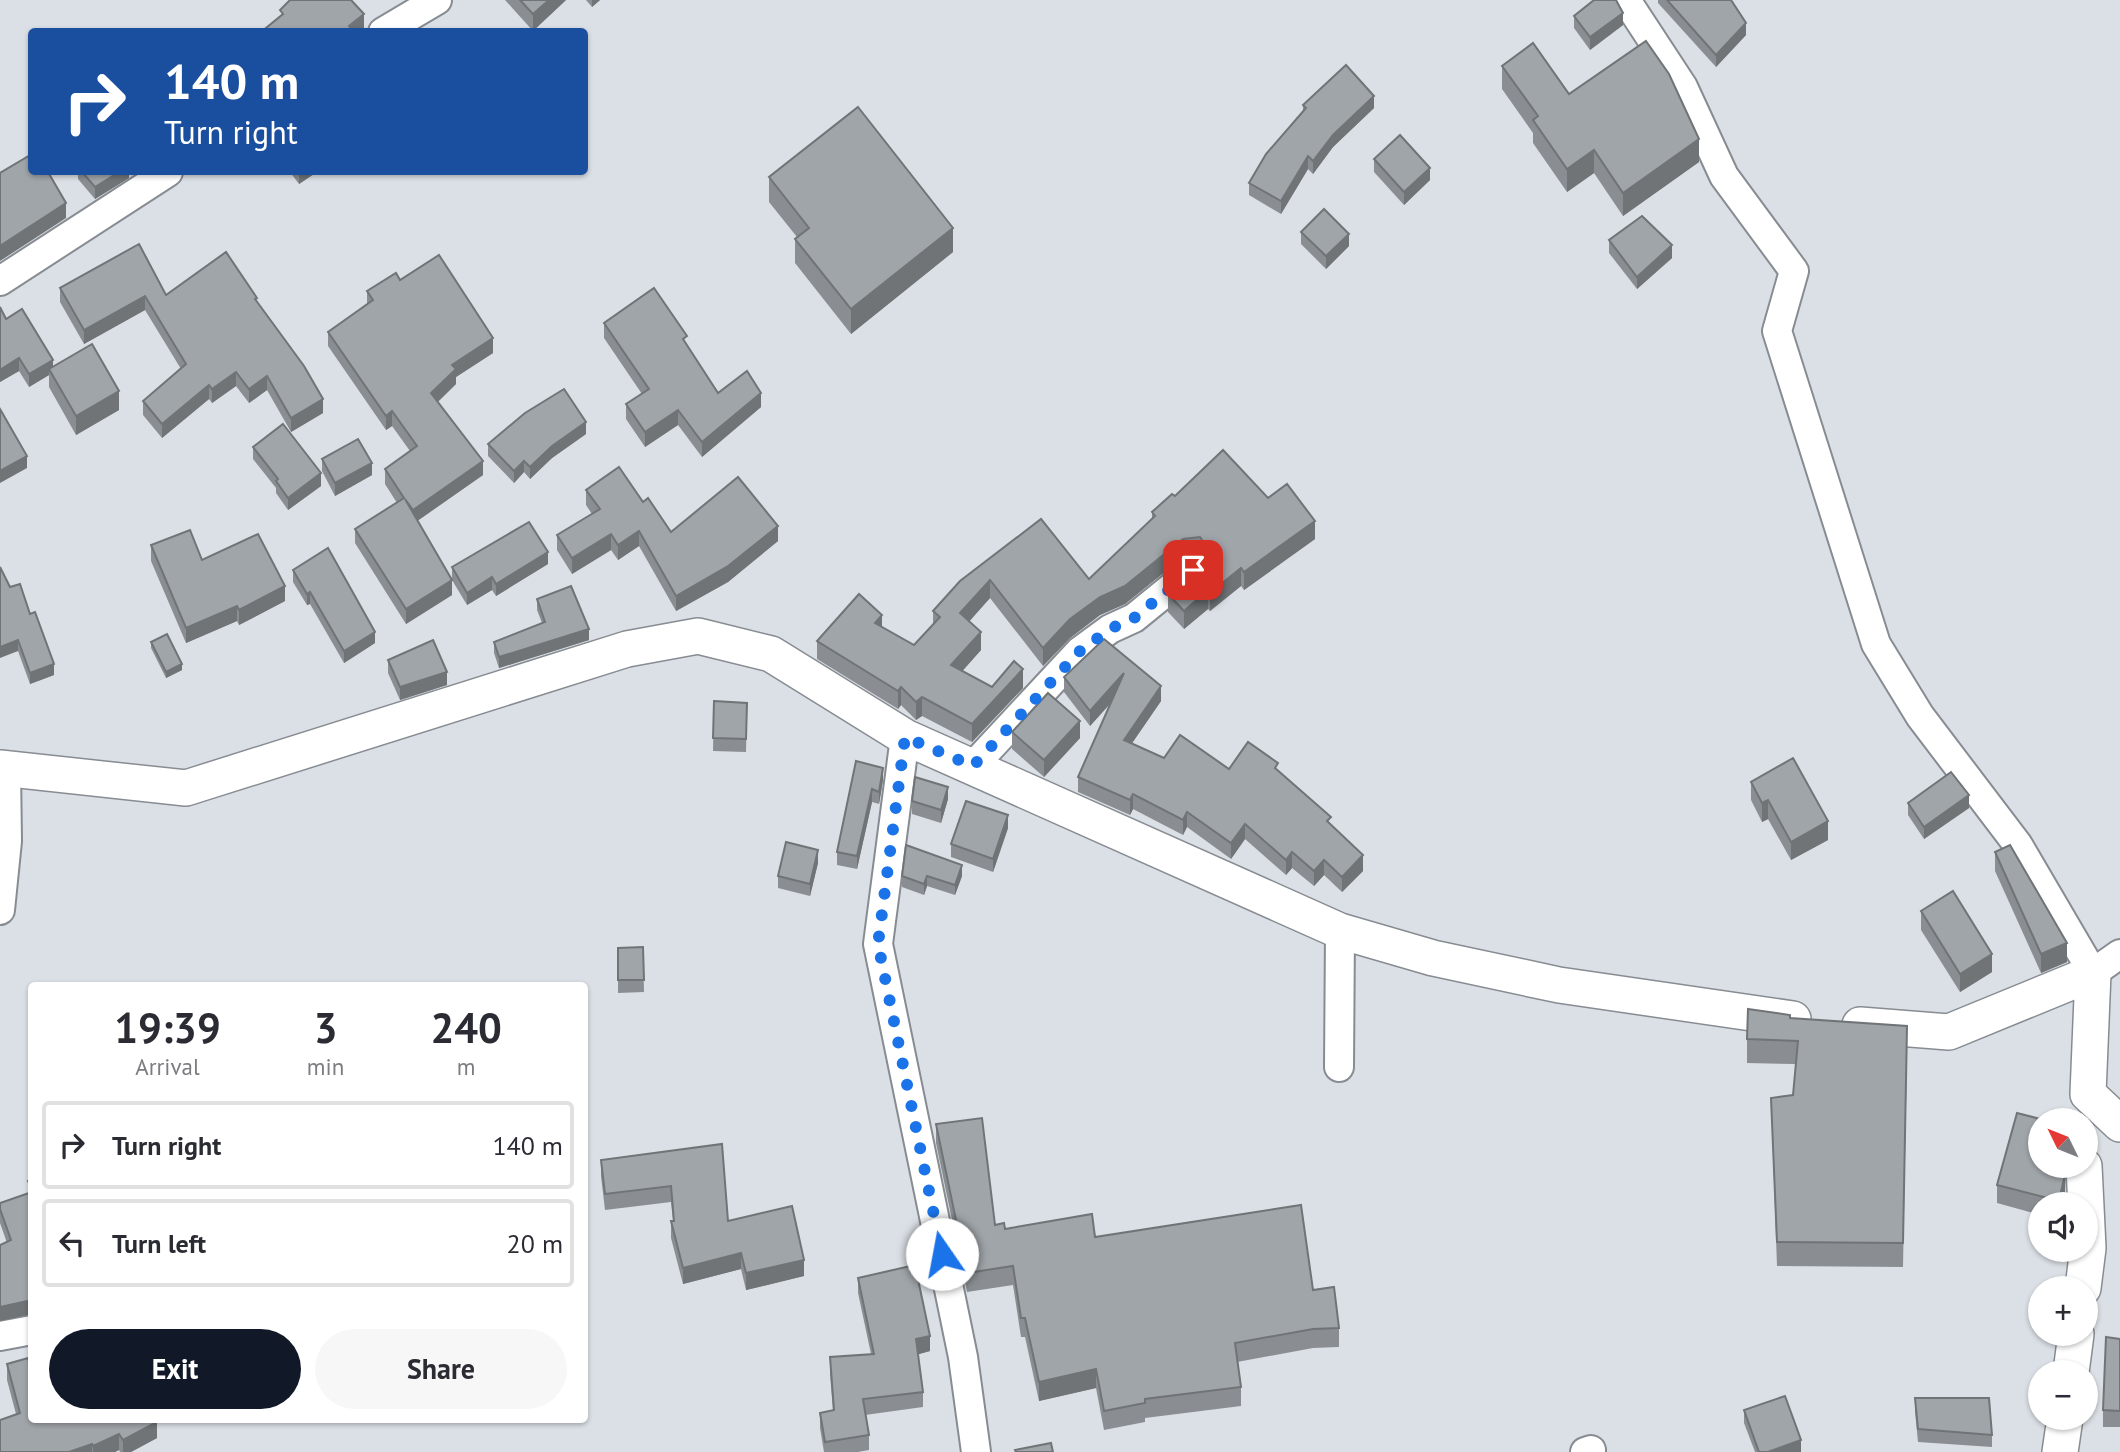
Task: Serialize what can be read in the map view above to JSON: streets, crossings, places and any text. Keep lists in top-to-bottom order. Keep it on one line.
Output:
{"north":"top left","page":{"turn":["140 m","Turn right"],"eta":["19:39","Arrival","3","min","240","m"],"list":[{"name":"Turn right","value":"140 m"},{"name":"Turn left","value":"20 m"}],"map_buttons":["+","−"],"buttons":["Exit","Share"]}}
